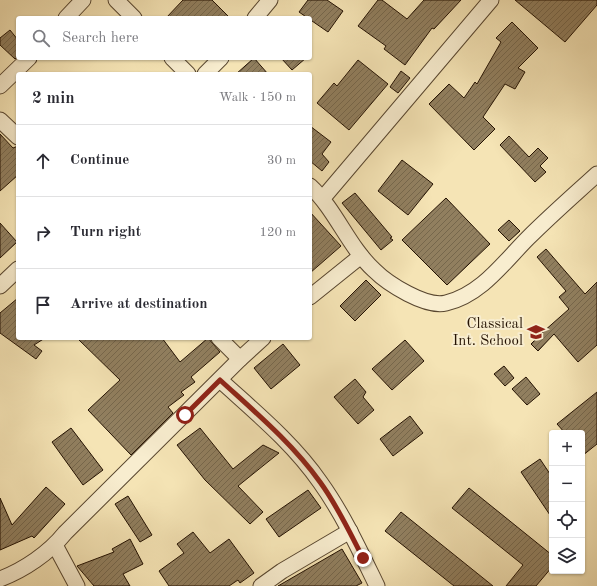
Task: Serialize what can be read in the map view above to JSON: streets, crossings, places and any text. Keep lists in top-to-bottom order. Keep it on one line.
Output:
{"places":{"school or university":["Classical Int. School"]},"page":{"search":"Search here","heading":["2 min","Walk · 150 m"],"list":[["Continue","30 m"],["Turn right","120 m"],"Arrive at destination"],"map_buttons":["+","−"]}}
